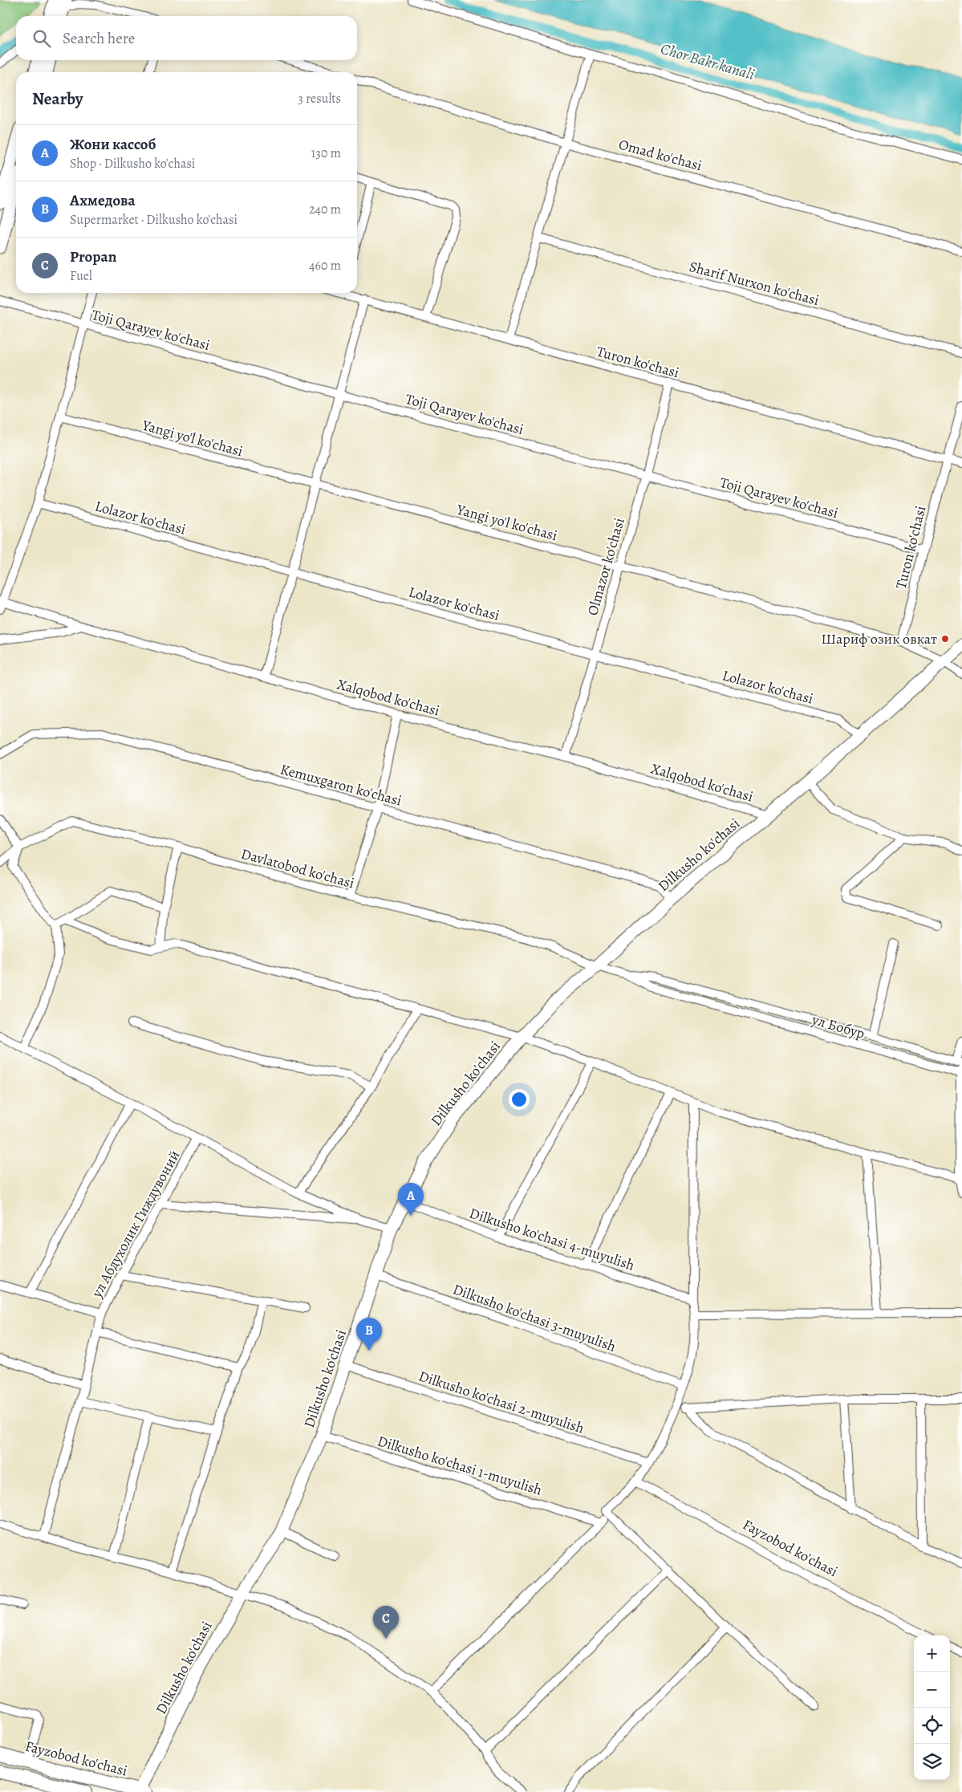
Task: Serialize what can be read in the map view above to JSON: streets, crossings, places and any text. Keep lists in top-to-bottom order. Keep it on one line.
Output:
{"streets":{"main road":["Fayzobod ko'chasi"],"street":["Omad ko'chasi","Sharif Nurxon ko'chasi","Toji Qarayev ko'chasi","Turon ko'chasi","Yangi yo'l ko'chasi","Lolazor ko'chasi","Olmazor ko'chasi","Xalqobod ko'chasi","Kemuxgaron ko'chasi","Dilkusho ko'chasi","Davlatobod ko'chasi","ул Бобур","ул Абдухолик Гиждувоний","Dilkusho ko'chasi 4-muyulish","Dilkusho ko'chasi 3-muyulish","Dilkusho ko'chasi 2-muyulish","Dilkusho ko'chasi 1-muyulish"]},"crossings":[["Toji Qarayev ko'chasi","Turon ko'chasi"],["Toji Qarayev ko'chasi","Olmazor ko'chasi"],["Turon ko'chasi","Yangi yo'l ko'chasi"],["Turon ko'chasi","Olmazor ko'chasi"],["Yangi yo'l ko'chasi","Olmazor ko'chasi"],["Yangi yo'l ko'chasi","Dilkusho ko'chasi"],["Lolazor ko'chasi","Olmazor ko'chasi"],["Lolazor ko'chasi","Dilkusho ko'chasi"],["Olmazor ko'chasi","Xalqobod ko'chasi"],["Xalqobod ko'chasi","Dilkusho ko'chasi"],["Kemuxgaron ko'chasi","Dilkusho ko'chasi"],["Dilkusho ko'chasi","Davlatobod ko'chasi"],["Dilkusho ko'chasi","ул Бобур"],["Dilkusho ko'chasi","Dilkusho ko'chasi 4-muyulish"],["Dilkusho ko'chasi","Dilkusho ko'chasi 3-muyulish"],["Dilkusho ko'chasi","Dilkusho ko'chasi 2-muyulish"],["Dilkusho ko'chasi","Dilkusho ko'chasi 1-muyulish"],["Dilkusho ko'chasi","Fayzobod ko'chasi"],["Davlatobod ko'chasi","ул Бобур"]],"water":["Chor Bakr kanali"],"places":["Шариф озик овкат"],"page":{"search":"Search here","heading":["Nearby","3 results"],"list":[{"mark":"A","name":"Жони кассоб","note":"Shop · Dilkusho ko'chasi","value":"130 m"},{"mark":"B","name":"Ахмедова","note":"Supermarket · Dilkusho ko'chasi","value":"240 m"},{"mark":"C","name":"Propan","note":"Fuel","value":"460 m"}],"pins":["A","B","C"],"map_buttons":["+","−"]}}
